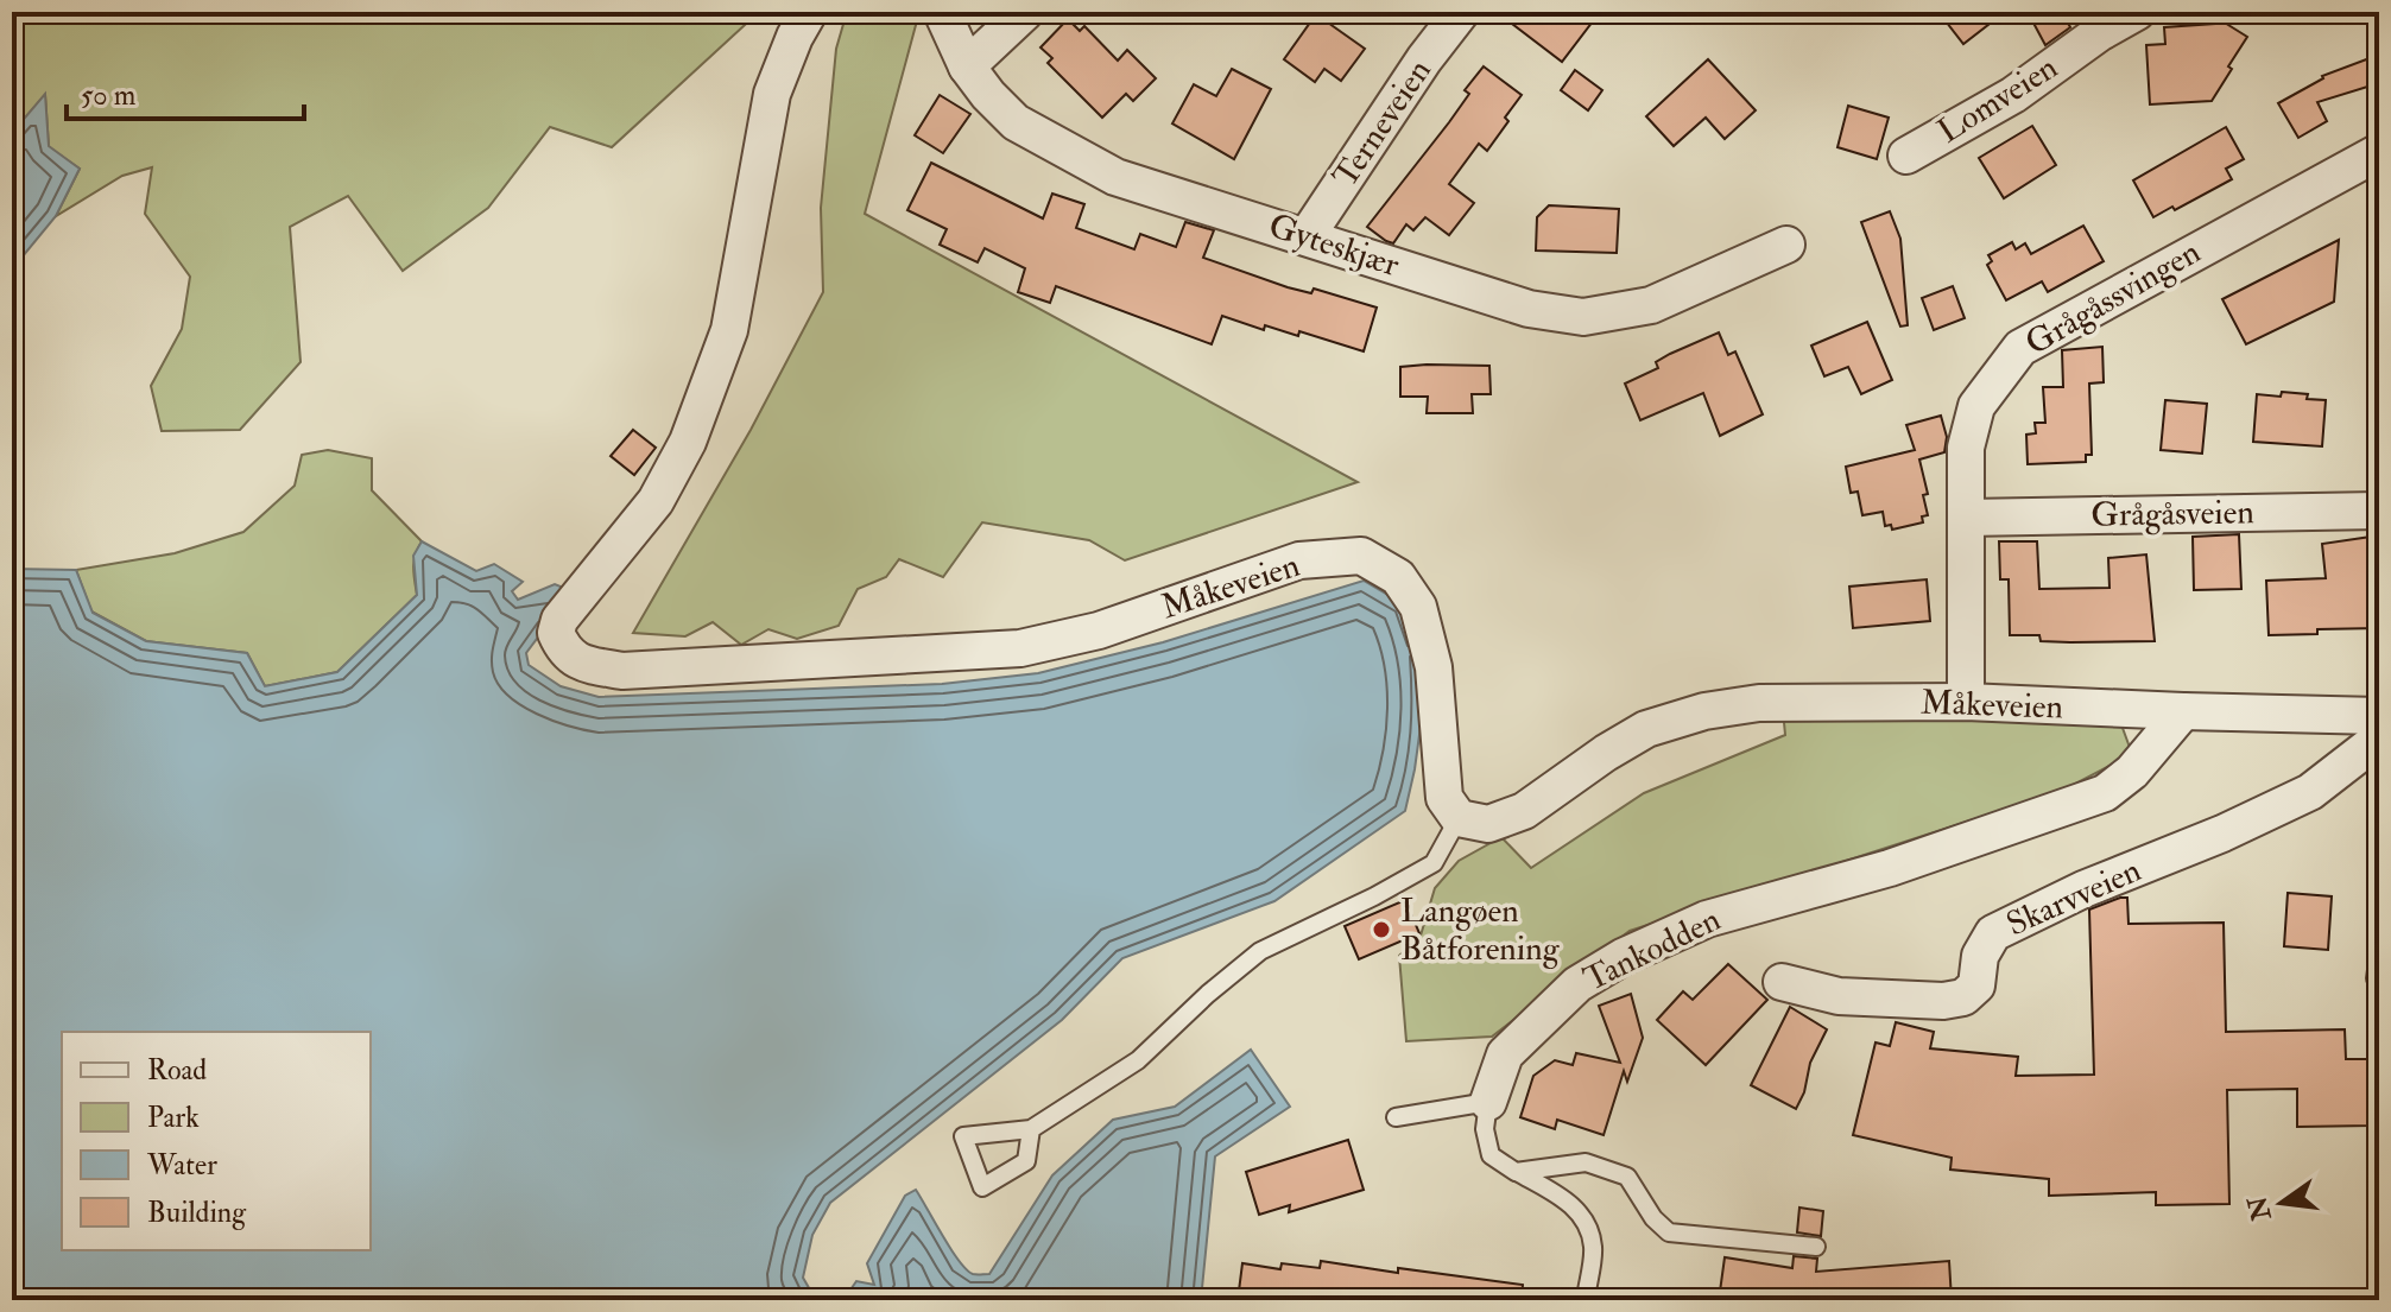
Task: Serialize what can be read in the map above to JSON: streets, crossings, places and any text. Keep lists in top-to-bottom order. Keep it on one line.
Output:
{"streets":{"street":["Lomveien","Terneveien","Gyteskjær","Grågåssvingen","Grågåsveien","Måkeveien","Skarvveien","Tankodden"]},"crossings":[["Terneveien","Gyteskjær"],["Grågåssvingen","Grågåsveien"],["Grågåssvingen","Måkeveien"],["Måkeveien","Tankodden"]],"places":["Langøen Båtforening"],"legend":["Road","Park","Water","Building"],"scale_bar":"50 m","north":"left"}
